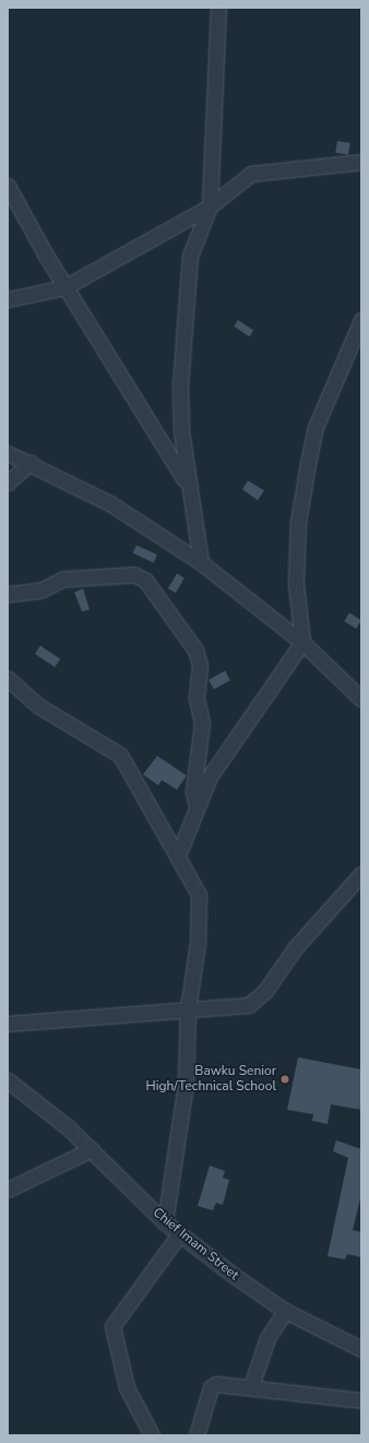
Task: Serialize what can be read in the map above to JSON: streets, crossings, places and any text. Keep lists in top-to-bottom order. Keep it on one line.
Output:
{"streets":{"street":["Chief Imam Street"]},"places":["Bawku Senior High/Technical School"]}
